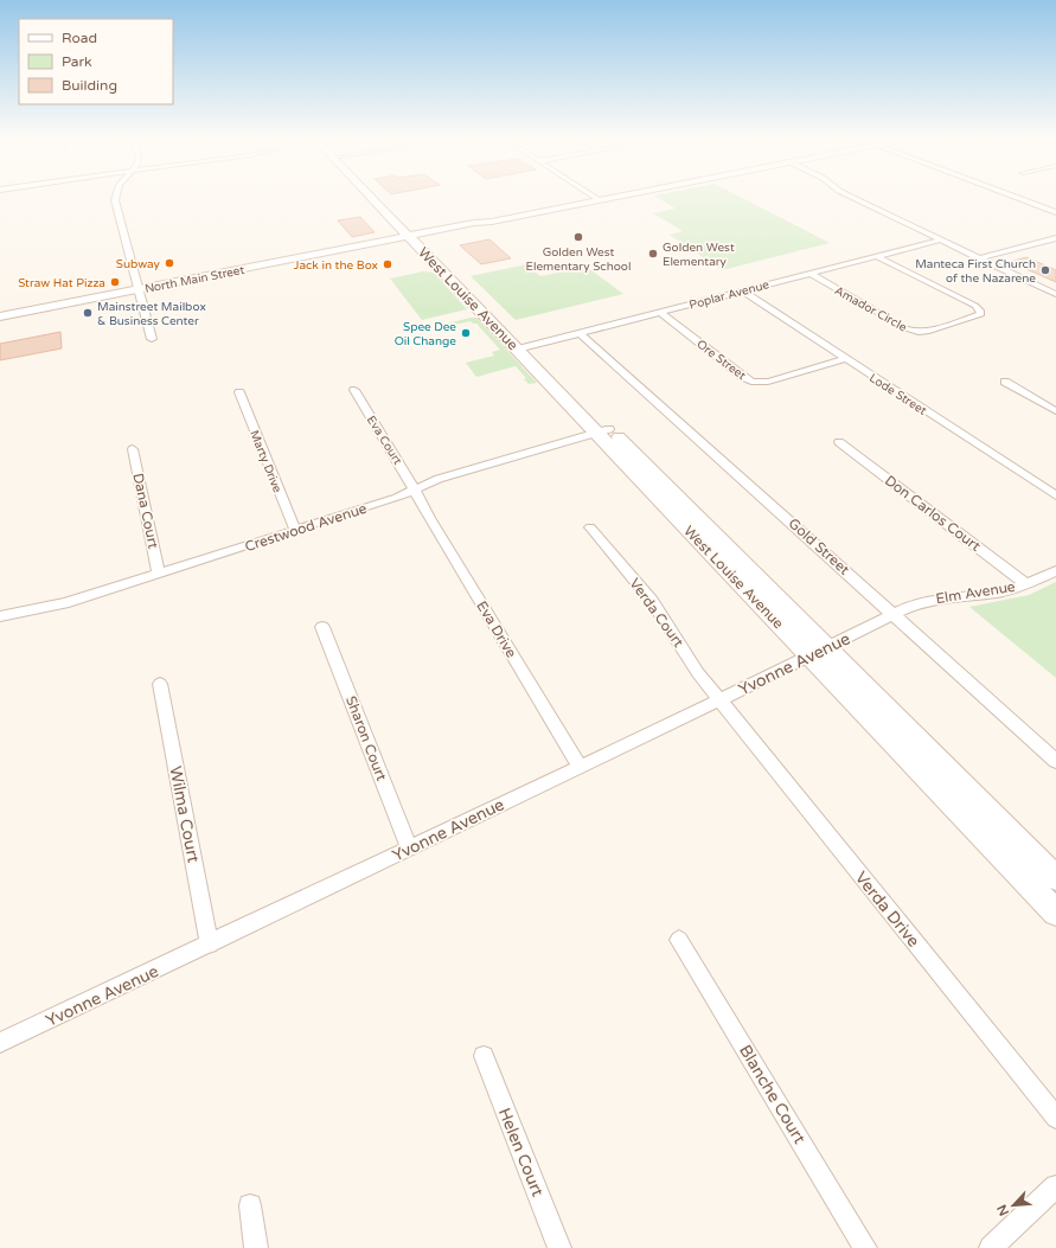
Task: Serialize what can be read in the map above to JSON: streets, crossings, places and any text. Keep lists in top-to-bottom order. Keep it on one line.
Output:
{"streets":{"main road":["North Main Street","West Louise Avenue"],"street":["Poplar Avenue","Amador Circle","Ore Street","Lode Street","Eva Court","Marty Drive","Dana Court","Don Carlos Court","Crestwood Avenue","Gold Street","Elm Avenue","Verda Court","Eva Drive","Yvonne Avenue","Sharon Court","Wilma Court","Verda Drive","Blanche Court","Helen Court"]},"crossings":[["North Main Street","West Louise Avenue"],["Poplar Avenue","West Louise Avenue"],["Poplar Avenue","Amador Circle"],["Poplar Avenue","Ore Street"],["Poplar Avenue","Lode Street"],["Poplar Avenue","Gold Street"],["West Louise Avenue","Crestwood Avenue"],["West Louise Avenue","Yvonne Avenue"],["Ore Street","Lode Street"],["Eva Court","Crestwood Avenue"],["Eva Court","Eva Drive"],["Marty Drive","Crestwood Avenue"],["Dana Court","Crestwood Avenue"],["Don Carlos Court","Elm Avenue"],["Crestwood Avenue","Eva Drive"],["Gold Street","Elm Avenue"],["Gold Street","Yvonne Avenue"],["Elm Avenue","Yvonne Avenue"],["Verda Court","Yvonne Avenue"],["Verda Court","Verda Drive"],["Eva Drive","Yvonne Avenue"],["Yvonne Avenue","Sharon Court"],["Yvonne Avenue","Wilma Court"],["Yvonne Avenue","Verda Drive"]],"places":["Golden West Elementary School","Golden West Elementary","Subway","Jack in the Box","Manteca First Church of the Nazarene","Straw Hat Pizza","Mainstreet Mailbox & Business Center","Spee Dee Oil Change"],"legend":["Road","Park","Building"],"north":"bottom left"}
